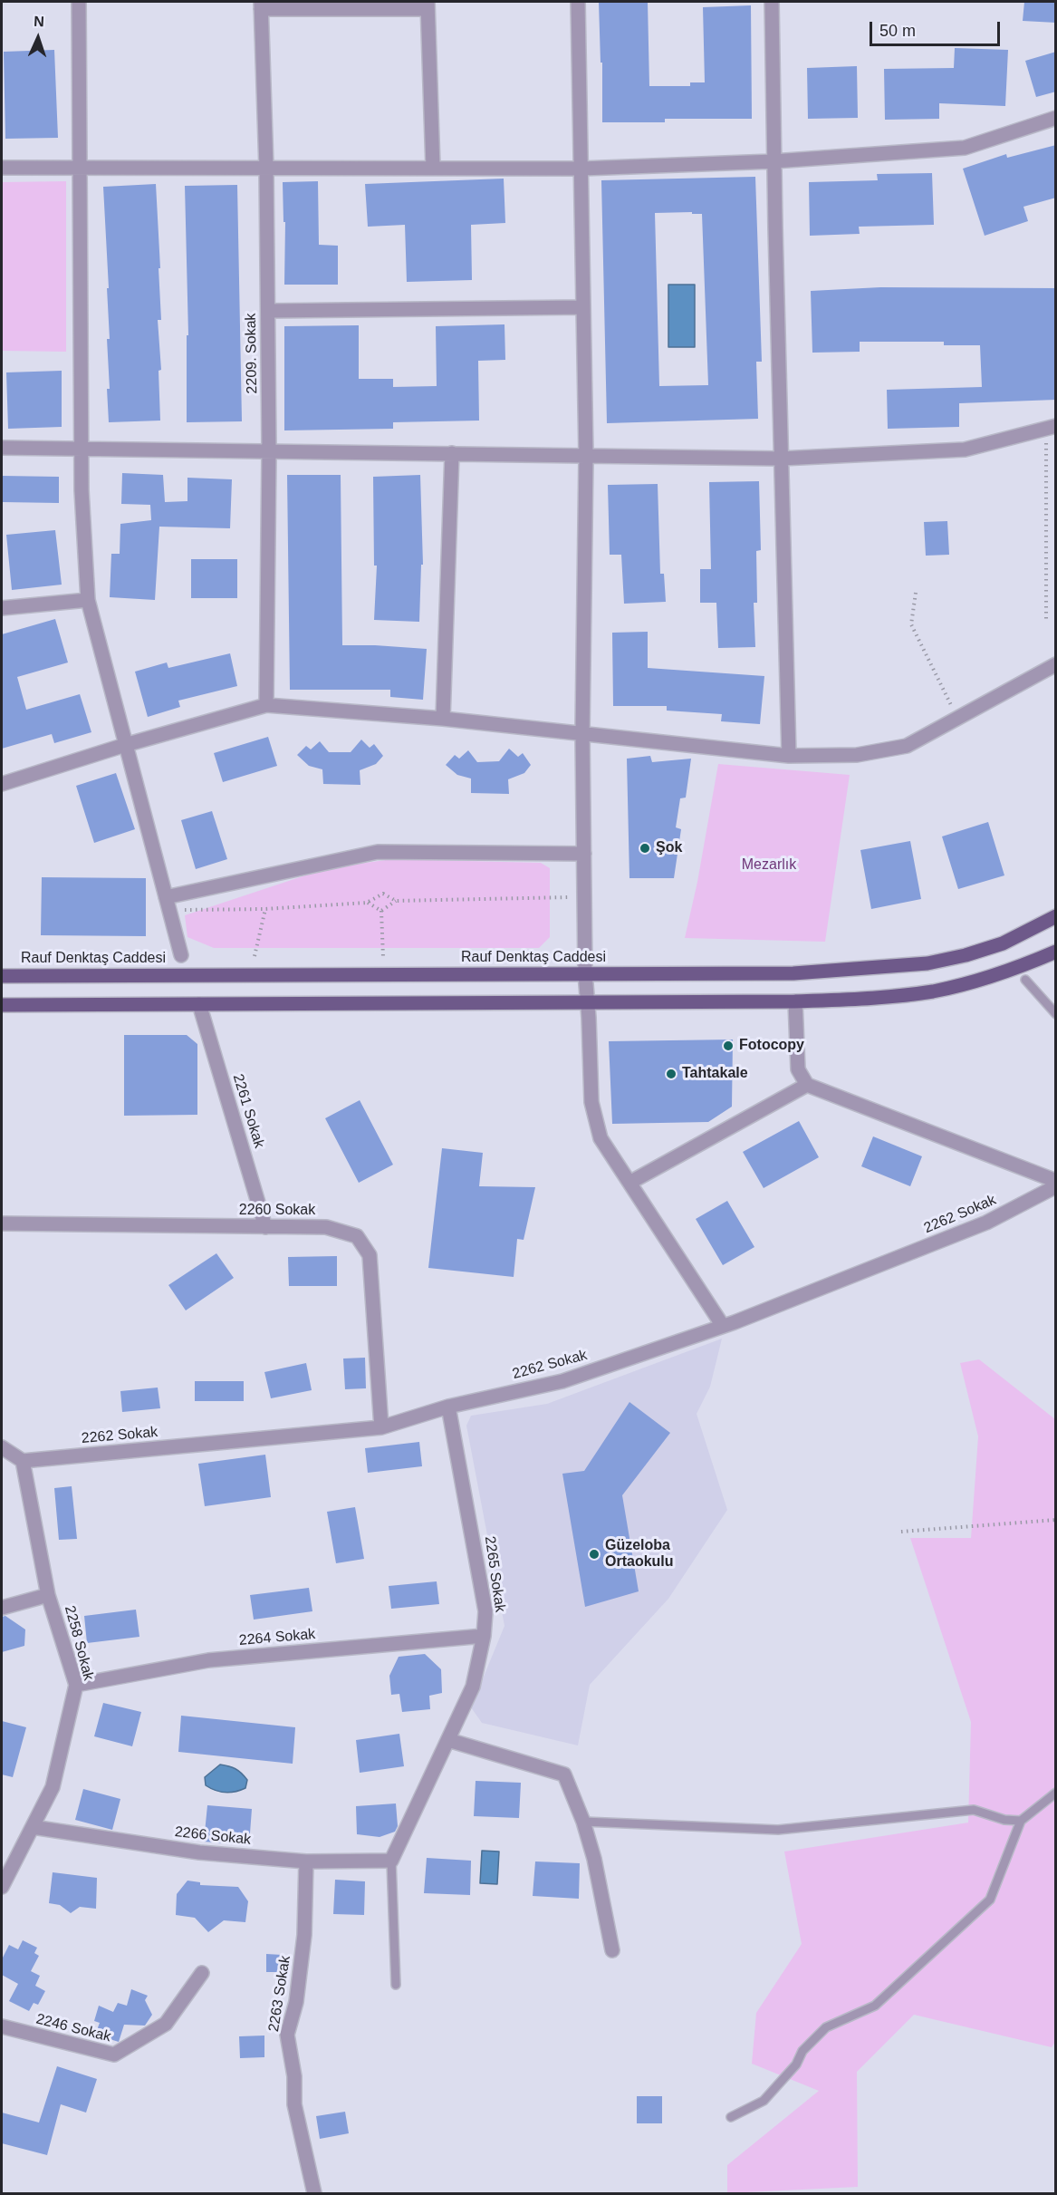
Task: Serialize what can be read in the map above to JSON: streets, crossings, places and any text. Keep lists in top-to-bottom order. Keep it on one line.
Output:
{"streets":{"main road":["Rauf Denktaş Caddesi"],"street":["2209. Sokak","2261 Sokak","2260 Sokak","2262 Sokak","2265 Sokak","2264 Sokak","2258 Sokak","2266 Sokak","2263 Sokak","2246 Sokak"]},"crossings":[["2261 Sokak","2260 Sokak"],["2260 Sokak","2262 Sokak"],["2262 Sokak","2265 Sokak"],["2262 Sokak","2258 Sokak"],["2265 Sokak","2264 Sokak"],["2265 Sokak","2266 Sokak"],["2264 Sokak","2258 Sokak"],["2258 Sokak","2266 Sokak"],["2266 Sokak","2263 Sokak"]],"parks":["Mezarlık"],"places":["Şok","Fotocopy","Tahtakale","Güzeloba Ortaokulu"],"scale_bar":"50 m","north":"top"}
